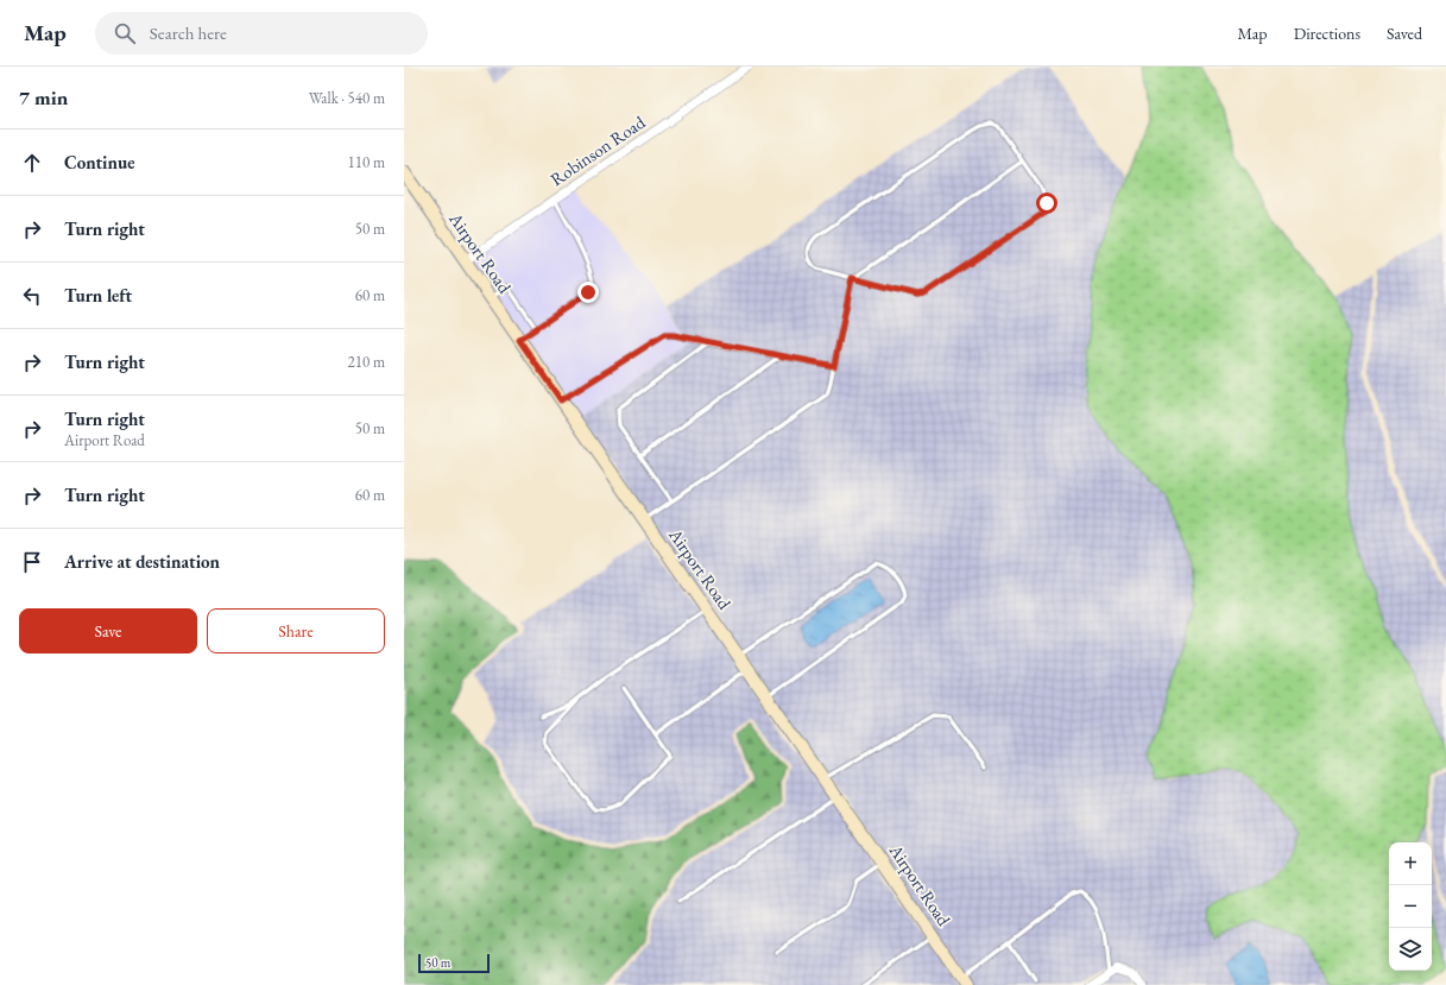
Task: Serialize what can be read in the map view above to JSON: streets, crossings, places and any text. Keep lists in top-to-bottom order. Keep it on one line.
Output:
{"streets":{"street":["Robinson Road","Airport Road"]},"crossings":[["Robinson Road","Airport Road"]],"scale_bar":"50 m","page":{"header":"Map","search":"Search here","nav":["Map","Directions","Saved"],"heading":["7 min","Walk · 540 m"],"list":[["Continue","110 m"],["Turn right","50 m"],["Turn left","60 m"],["Turn right","210 m"],["Turn right","Airport Road","50 m"],["Turn right","60 m"],"Arrive at destination"],"buttons":["Save","Share"],"map_buttons":["+","−"],"scale":"50 m"}}
